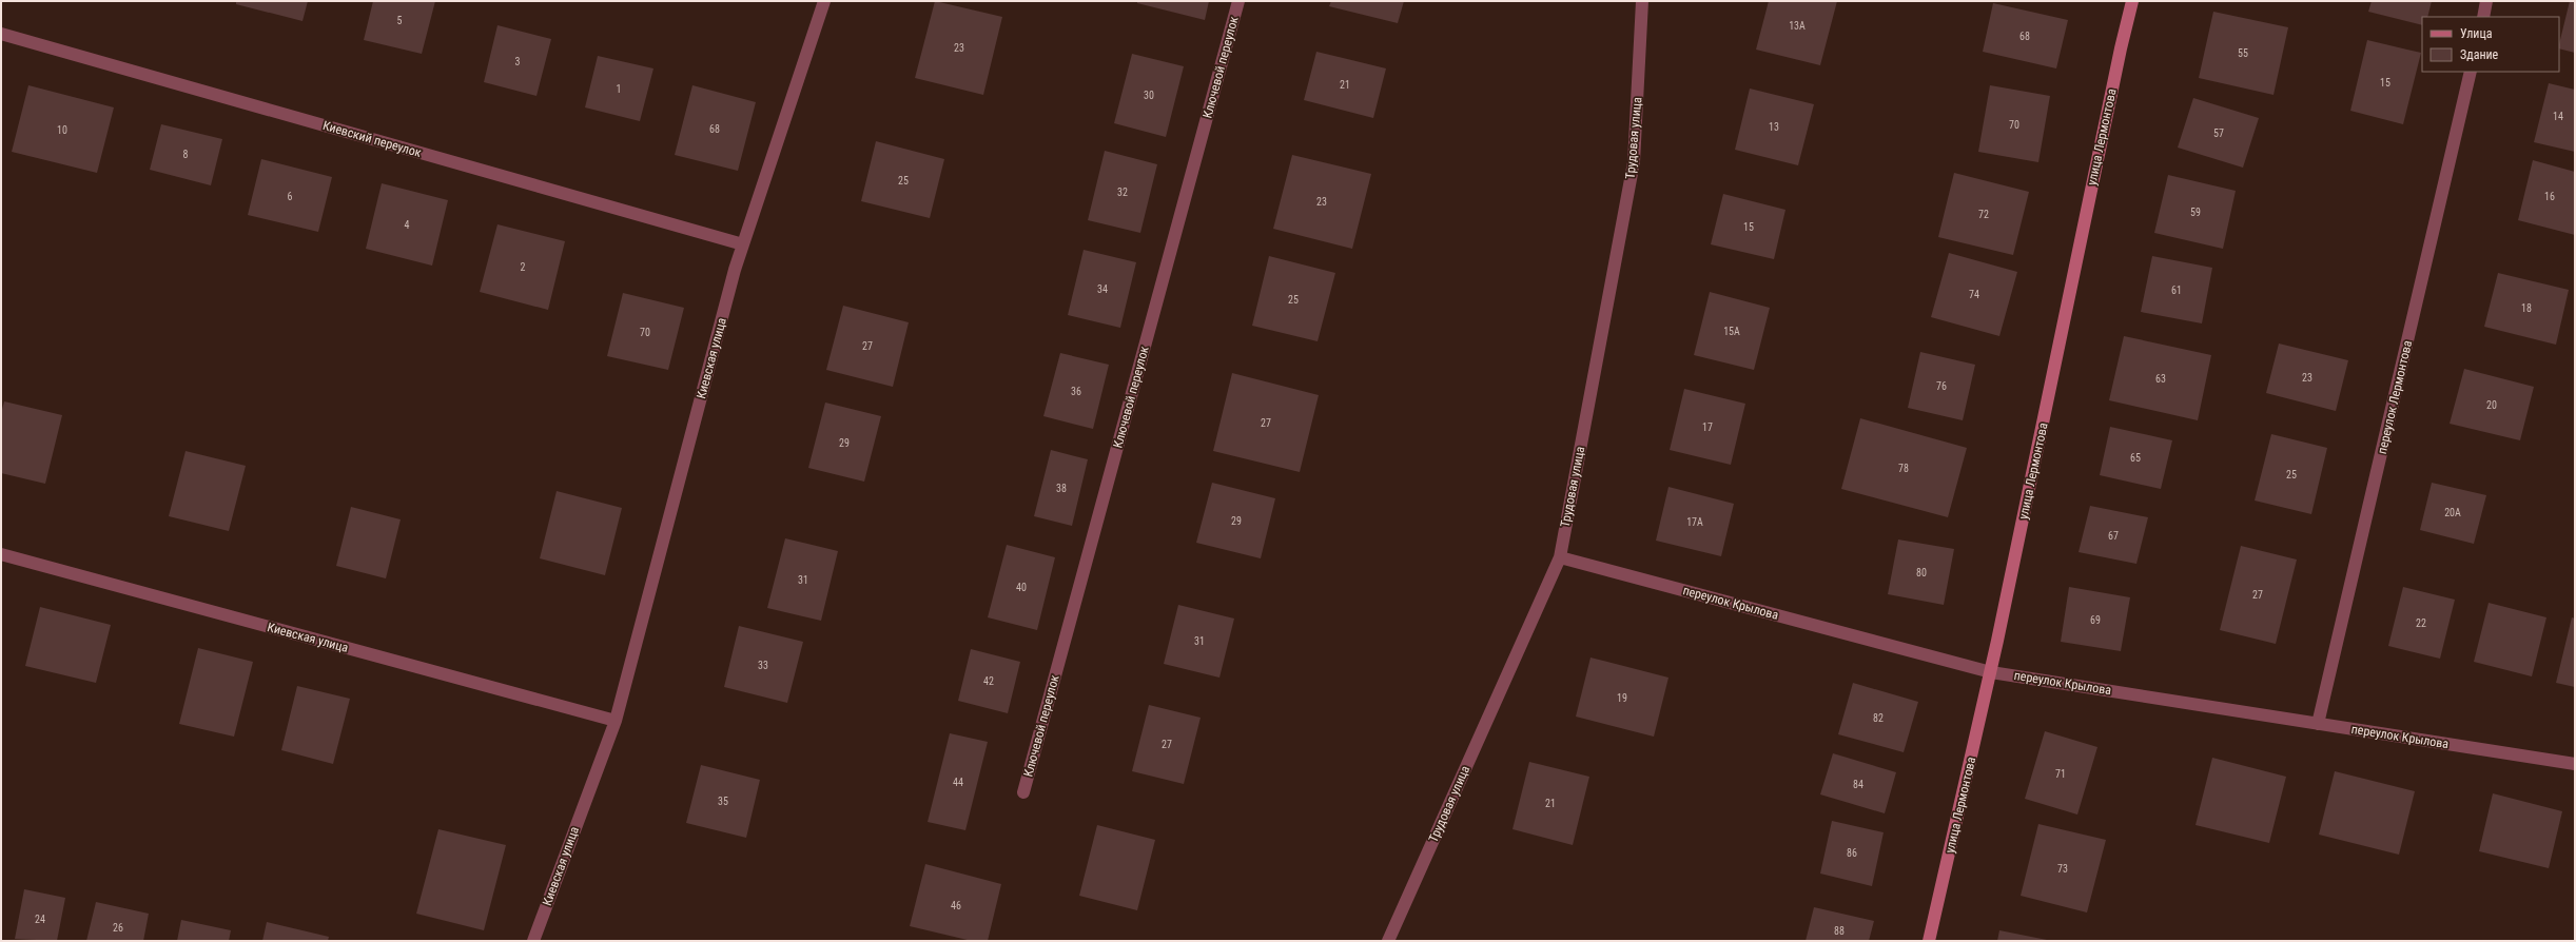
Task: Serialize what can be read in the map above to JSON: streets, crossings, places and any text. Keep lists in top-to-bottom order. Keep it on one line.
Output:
{"streets":{"street":["Ключевой переулок","улица Лермонтова","Трудовая улица","Киевский переулок","Киевская улица","переулок Лермонтова","переулок Крылова"]},"crossings":[["улица Лермонтова","переулок Крылова"],["Трудовая улица","переулок Крылова"],["Киевский переулок","Киевская улица"],["переулок Лермонтова","переулок Крылова"]],"house_numbers":["5","13А","68","23","55","3","15","21","1","30","14","70","13","68","10","57","8","25","32","6","16","23","59","72","4","15","2","34","61","74","25","18","15А","70","27","23","63","76","36","20","27","17","29","65","78","25","38","20А","29","17А","67","80","31","40","27","69","22","31","33","42","19","82","27","71","44","84","35","21","86","73","46","24","26","88"],"legend":["Улица","Здание"]}
